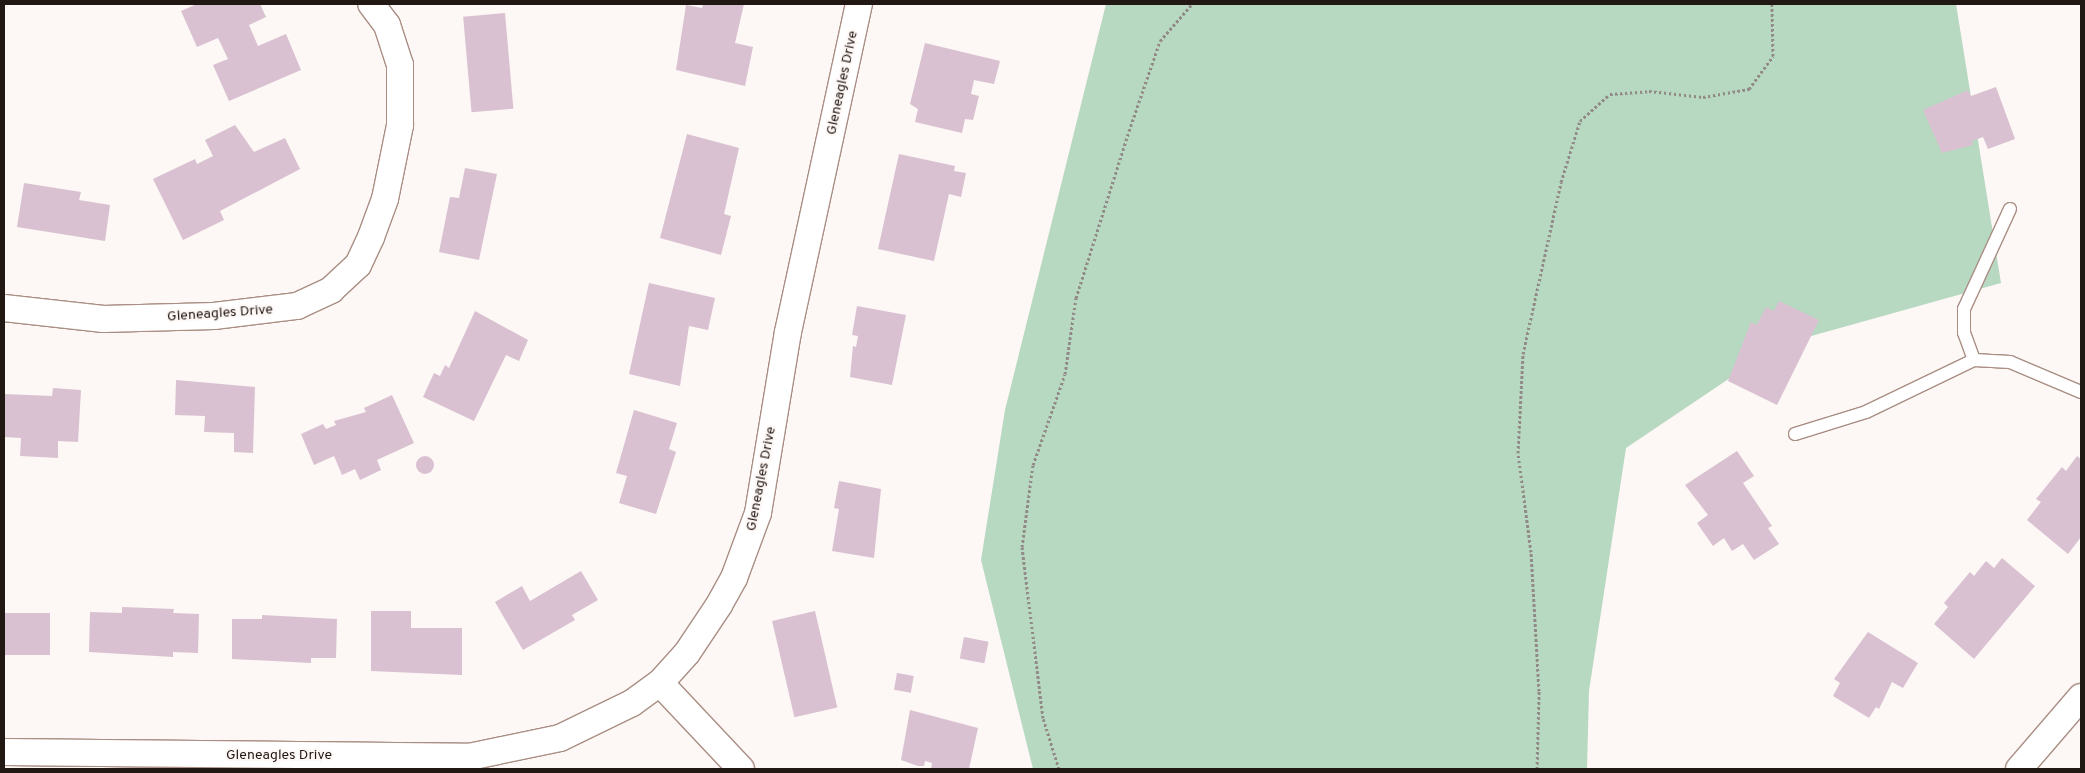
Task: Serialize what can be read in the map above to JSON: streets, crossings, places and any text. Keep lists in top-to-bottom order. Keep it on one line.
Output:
{"streets":{"street":["Gleneagles Drive"]}}
